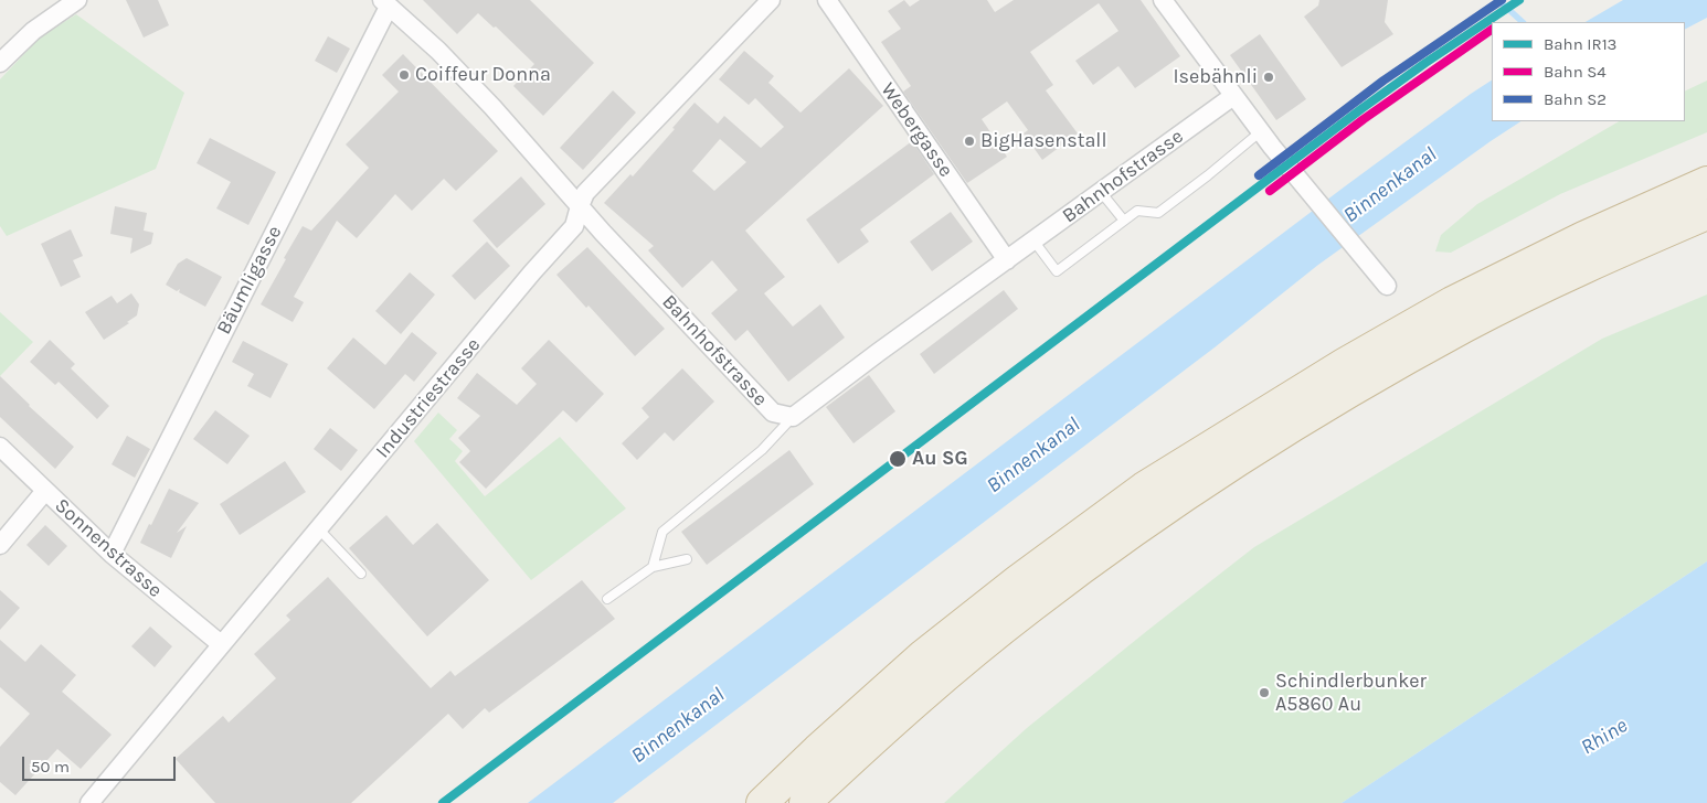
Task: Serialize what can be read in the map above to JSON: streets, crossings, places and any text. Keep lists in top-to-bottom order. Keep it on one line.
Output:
{"streets":{"street":["Webergasse","Bahnhofstrasse","Bäumligasse","Industriestrasse","Sonnenstrasse"]},"crossings":[["Webergasse","Bahnhofstrasse"],["Bahnhofstrasse","Bäumligasse"],["Bahnhofstrasse","Industriestrasse"],["Bäumligasse","Sonnenstrasse"],["Industriestrasse","Sonnenstrasse"]],"water":["Binnenkanal","Rhine"],"places":["Coiffeur Donna","Isebähnli","BigHasenstall","Au SG","Schindlerbunker A5860 Au"],"lines":["rail line IR13","rail line S2","rail line S4"],"legend":["Bahn IR13","Bahn S4","Bahn S2"],"scale_bar":"50 m"}
